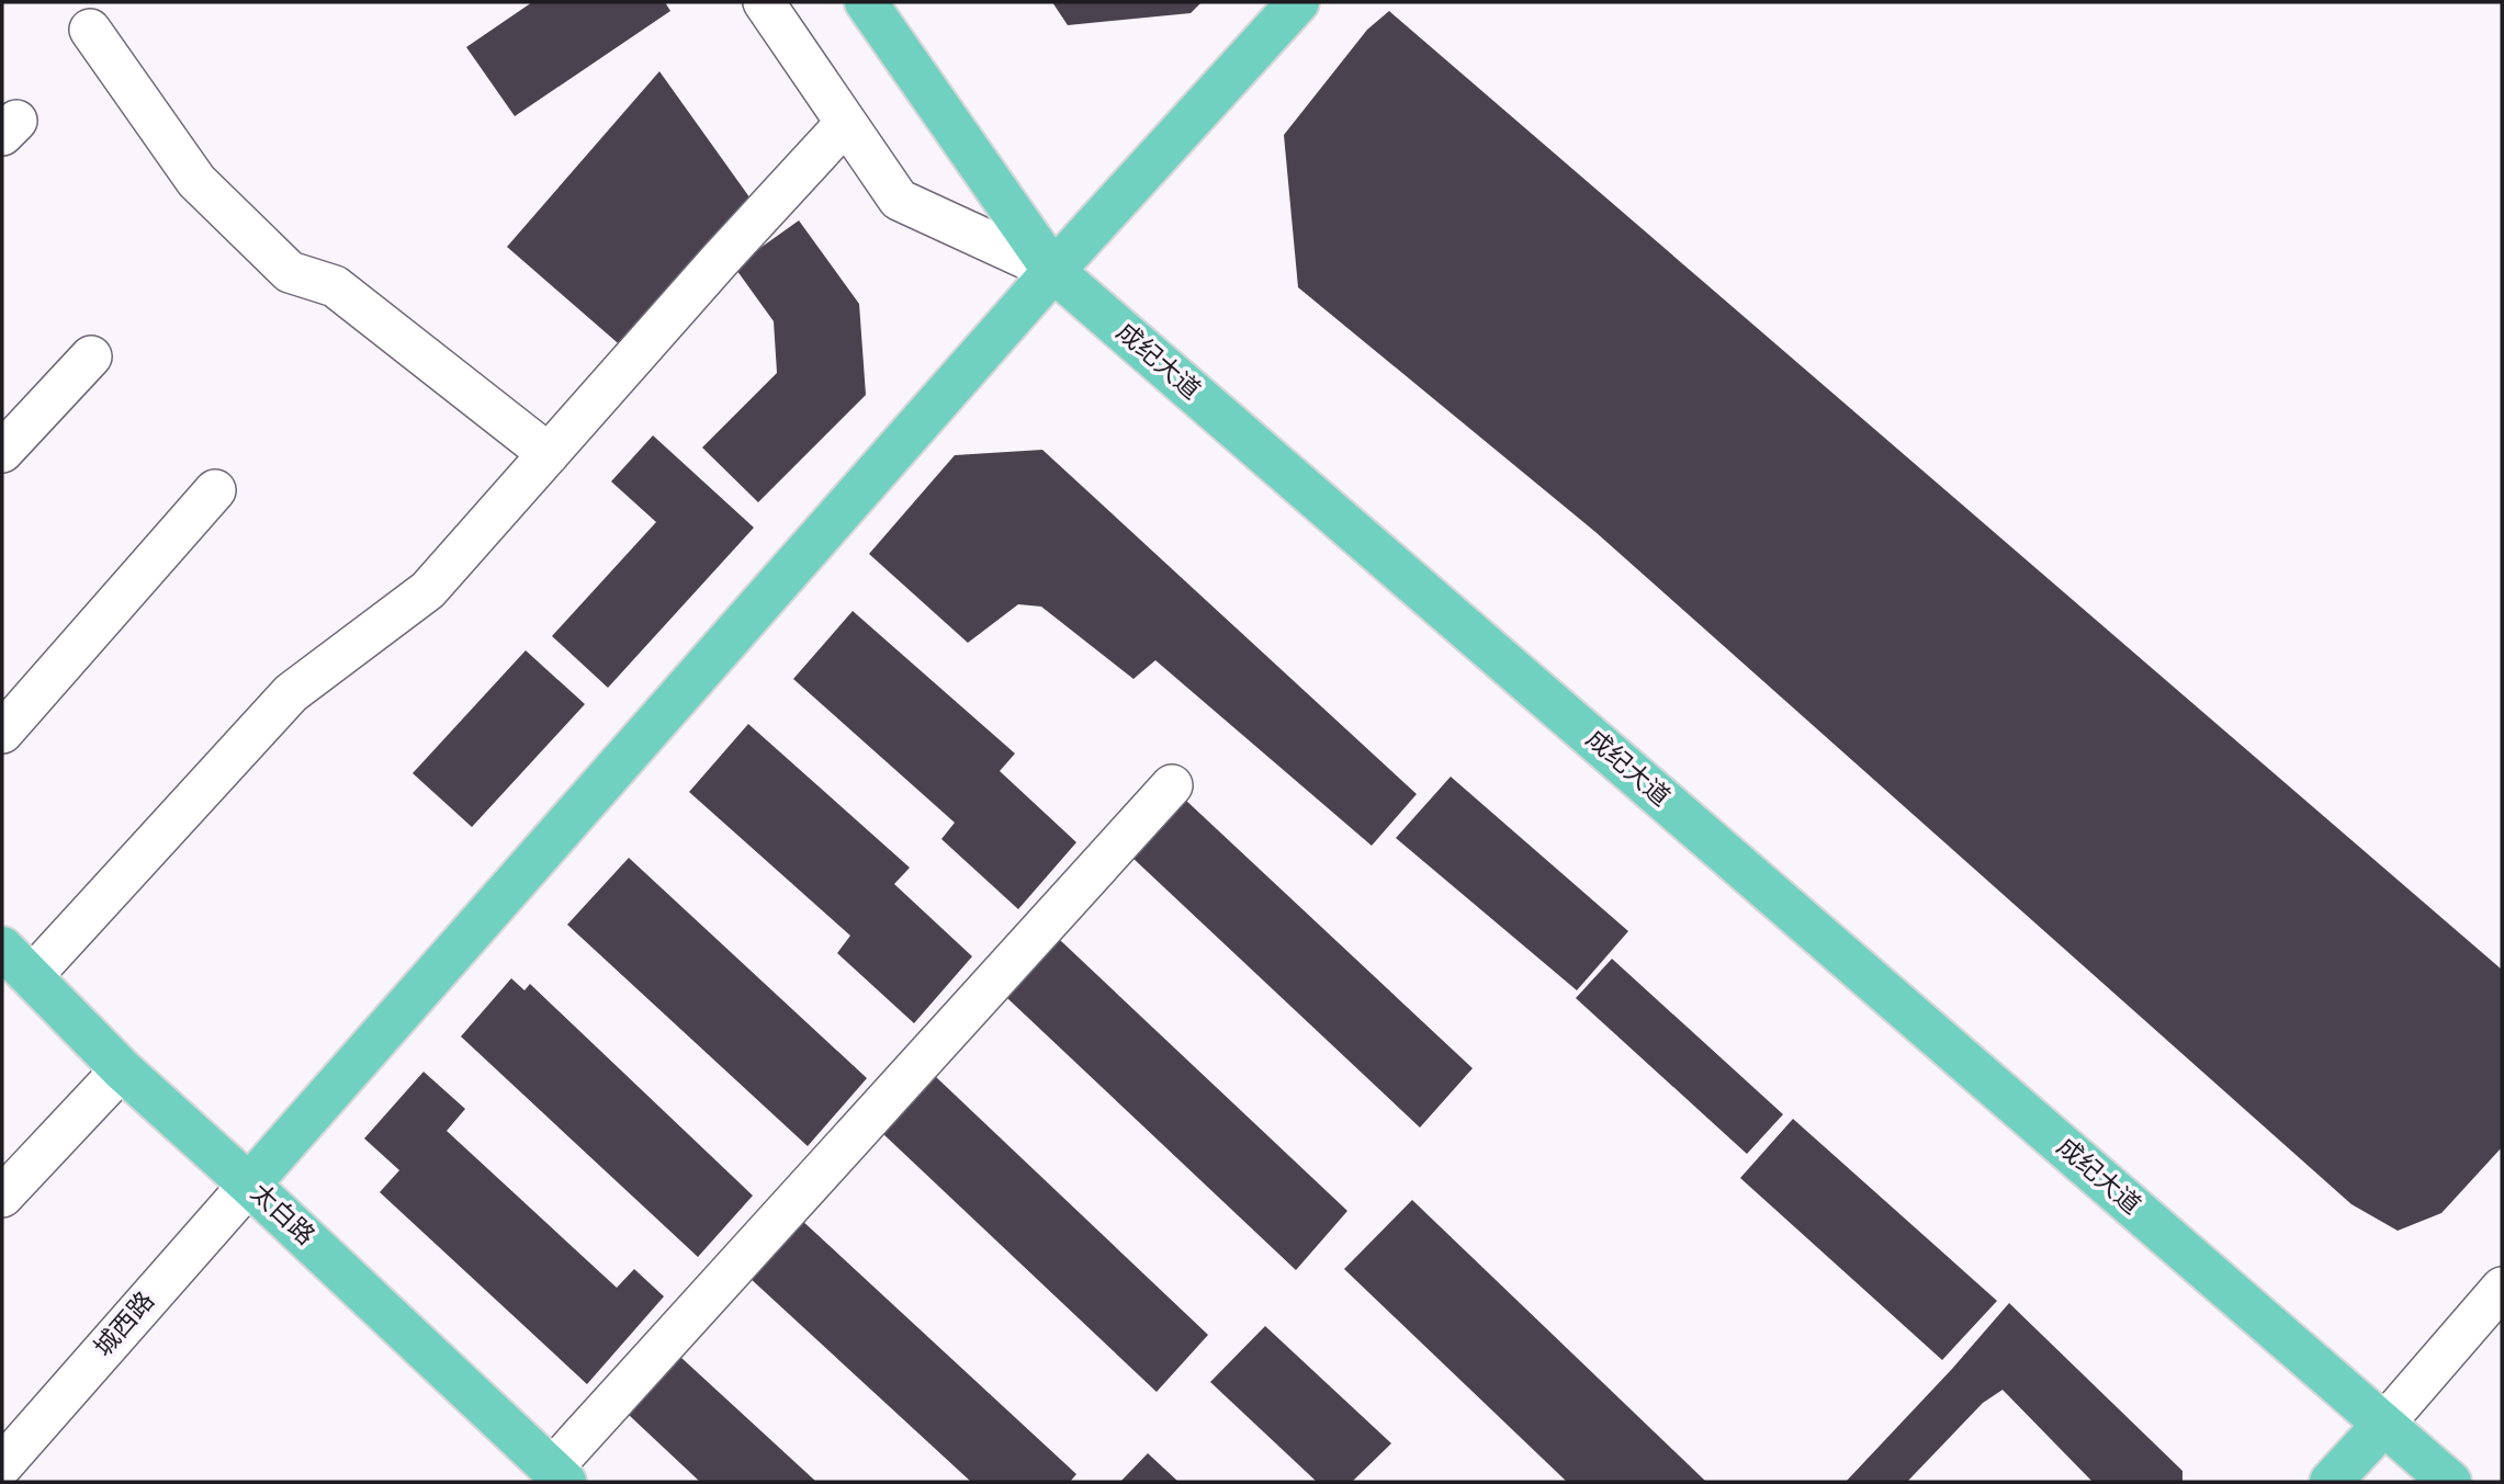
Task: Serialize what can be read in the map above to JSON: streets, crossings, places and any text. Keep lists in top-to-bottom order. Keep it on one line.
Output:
{"streets":{"main road":["成纪大道","太白路"],"street":["城西路"]},"crossings":[["太白路","城西路"]]}
